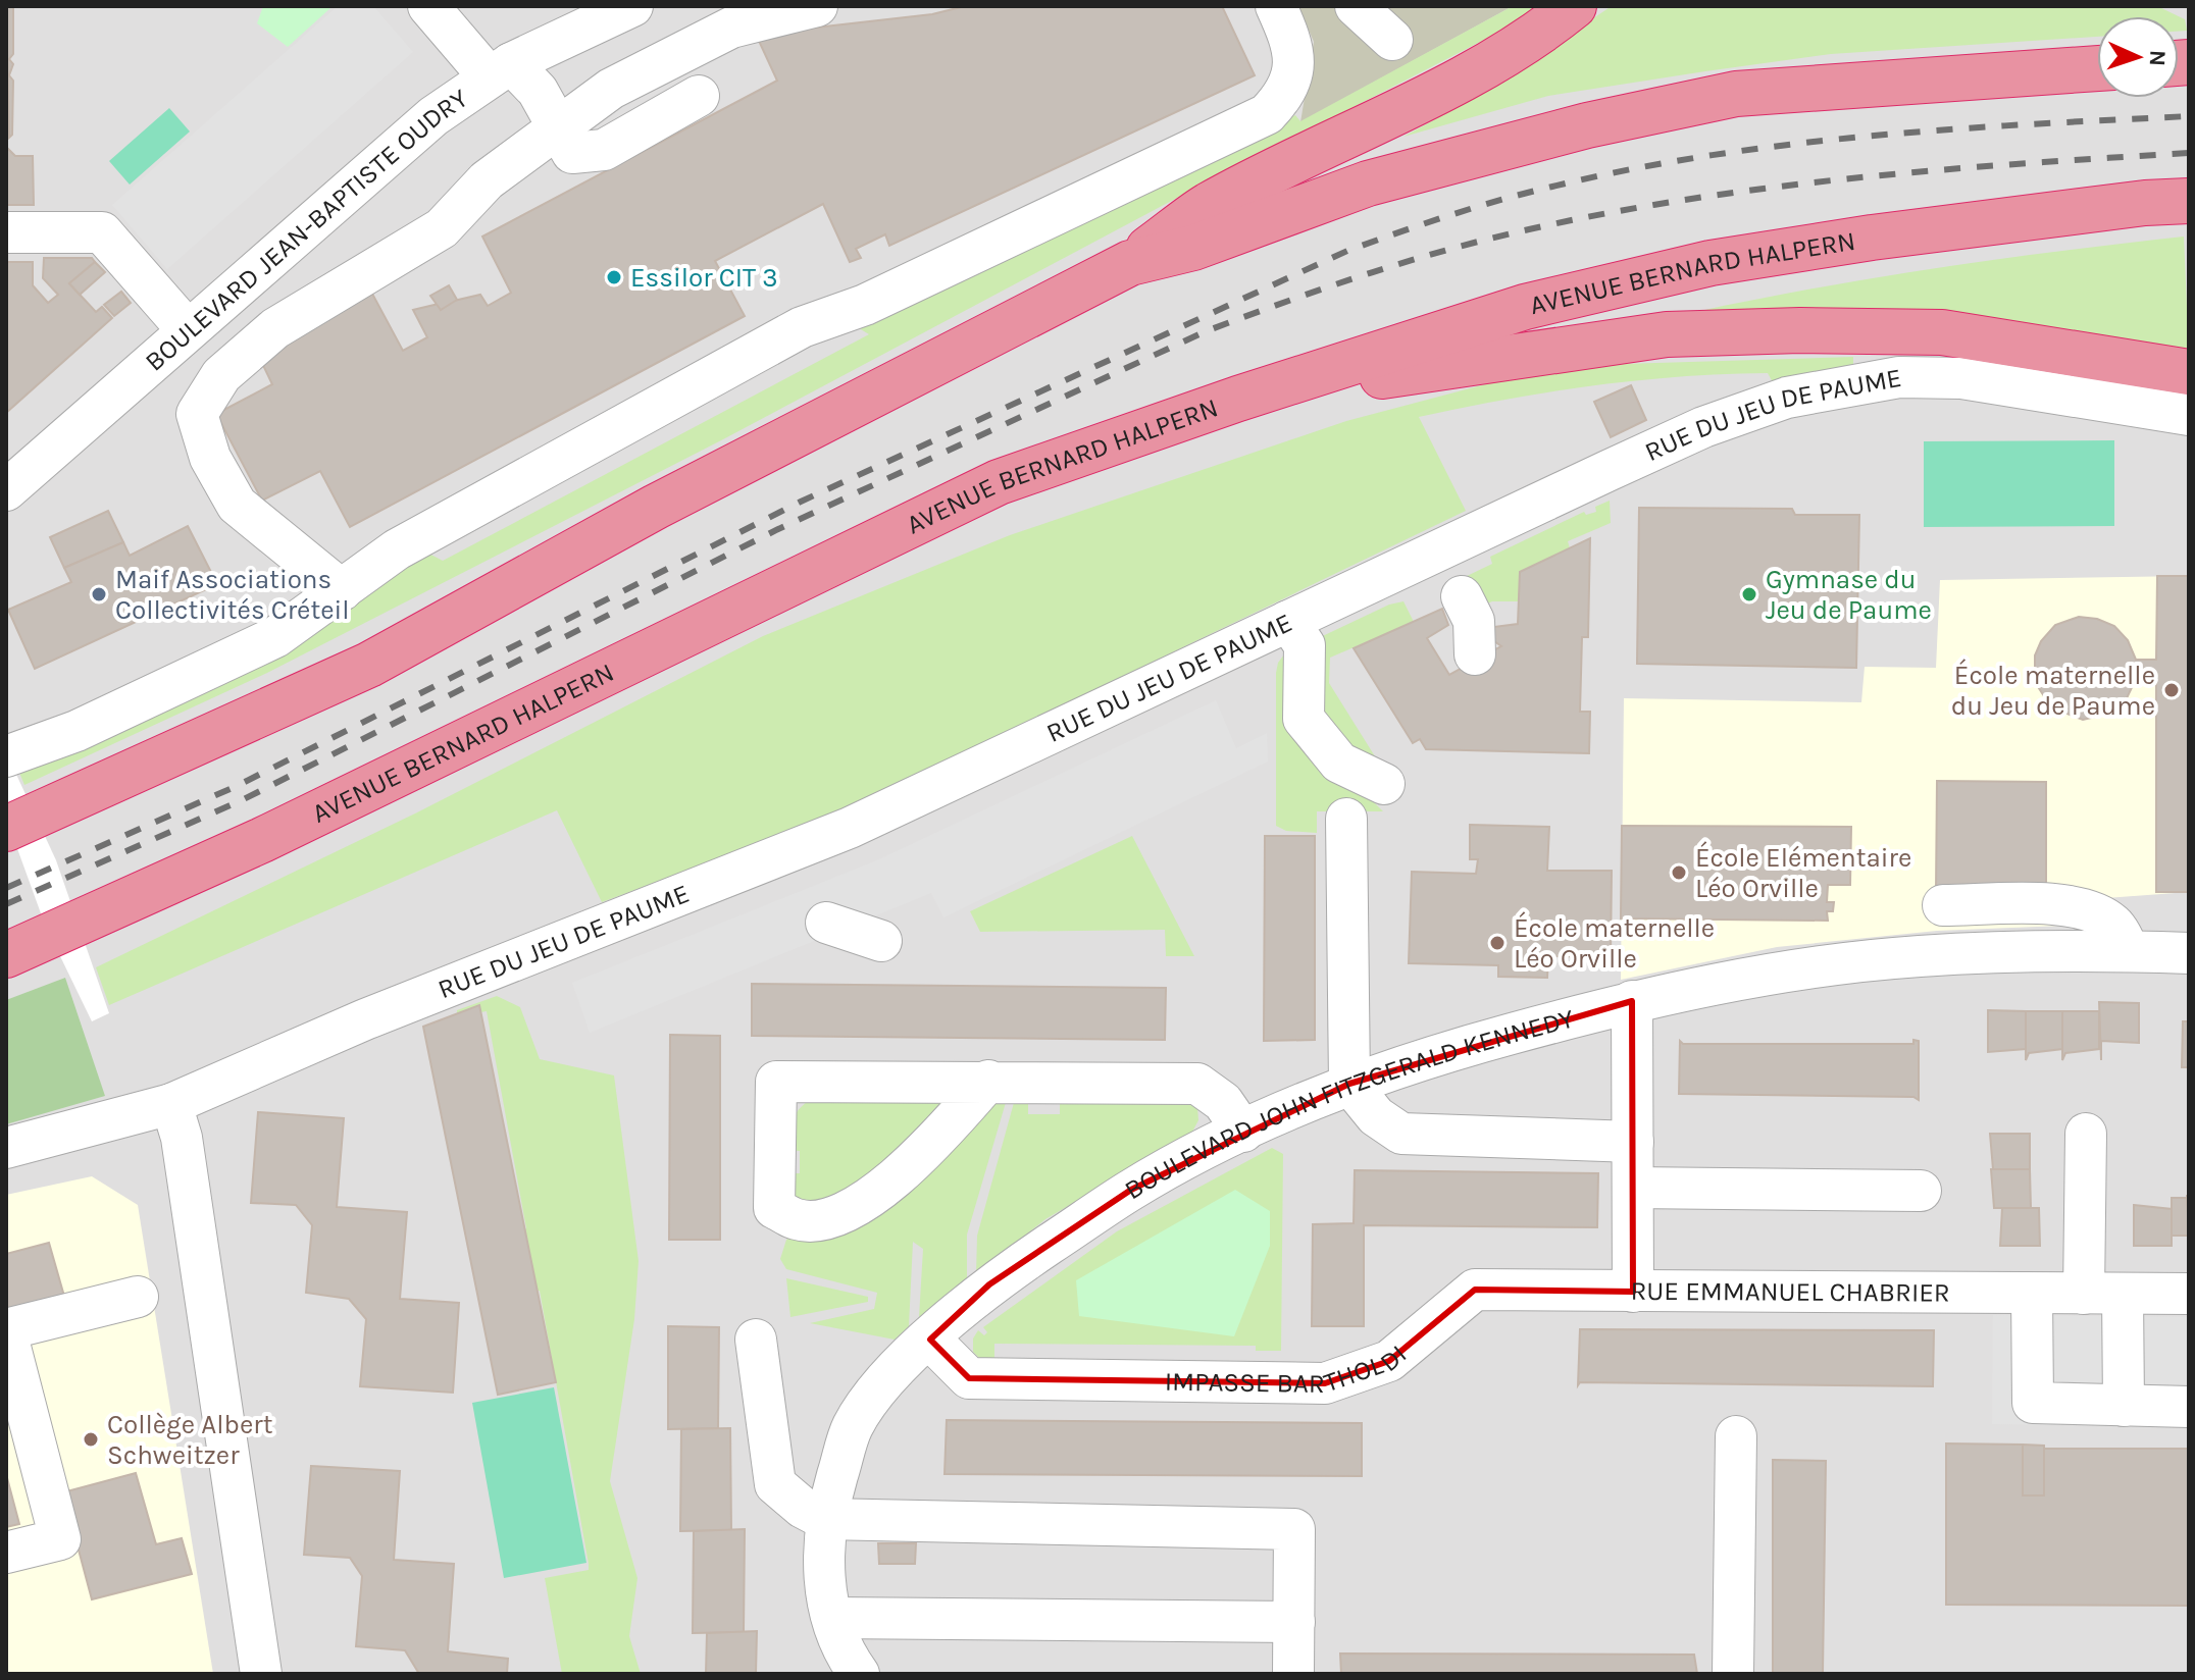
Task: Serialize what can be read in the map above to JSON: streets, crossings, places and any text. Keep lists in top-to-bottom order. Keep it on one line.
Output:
{"streets":{"highway":["AVENUE BERNARD HALPERN"],"street":["BOULEVARD JEAN-BAPTISTE OUDRY","RUE DU JEU DE PAUME","BOULEVARD JOHN FITZGERALD KENNEDY","RUE EMMANUEL CHABRIER","IMPASSE BARTHOLDI"]},"crossings":[["BOULEVARD JOHN FITZGERALD KENNEDY","RUE EMMANUEL CHABRIER"],["BOULEVARD JOHN FITZGERALD KENNEDY","IMPASSE BARTHOLDI"],["RUE EMMANUEL CHABRIER","IMPASSE BARTHOLDI"]],"places":["Essilor CIT 3","Maif Associations Collectivités Créteil","Gymnase du Jeu de Paume","École maternelle du Jeu de Paume","École Elémentaire Léo Orville","École maternelle Léo Orville","Collège Albert Schweitzer"],"north":"right"}
